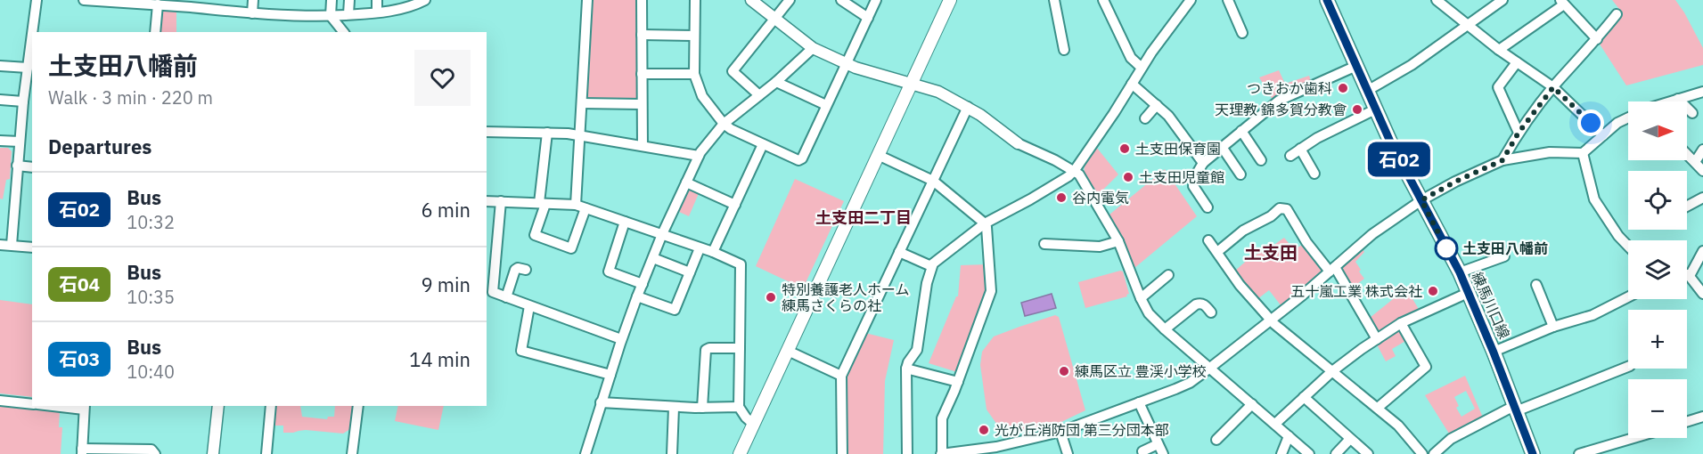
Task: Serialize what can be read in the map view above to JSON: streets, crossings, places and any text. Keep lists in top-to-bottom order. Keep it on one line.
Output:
{"streets":{"main road":["練馬川口線"]},"districts":["土支田二丁目","土支田"],"places":["つきおか歯科","天理教 錦多賀分教會","土支田保育園","土支田児童館","谷内電気","土支田八幡前","五十嵐工業 株式会社","特別養護老人ホーム 練馬さくらの社","練馬区立 豊渓小学校","光が丘消防団 第三分団本部"],"lines":["bus line 石02"],"north":"right","page":{"on_map":"石02","heading":[["土支田八幡前","Walk · 3 min · 220 m"],"Departures"],"map_buttons":["+","−"],"list":[{"mark":"石02","name":"Bus","note":"10:32","value":"6 min"},{"mark":"石04","name":"Bus","note":"10:35","value":"9 min"},{"mark":"石03","name":"Bus","note":"10:40","value":"14 min"}]}}
